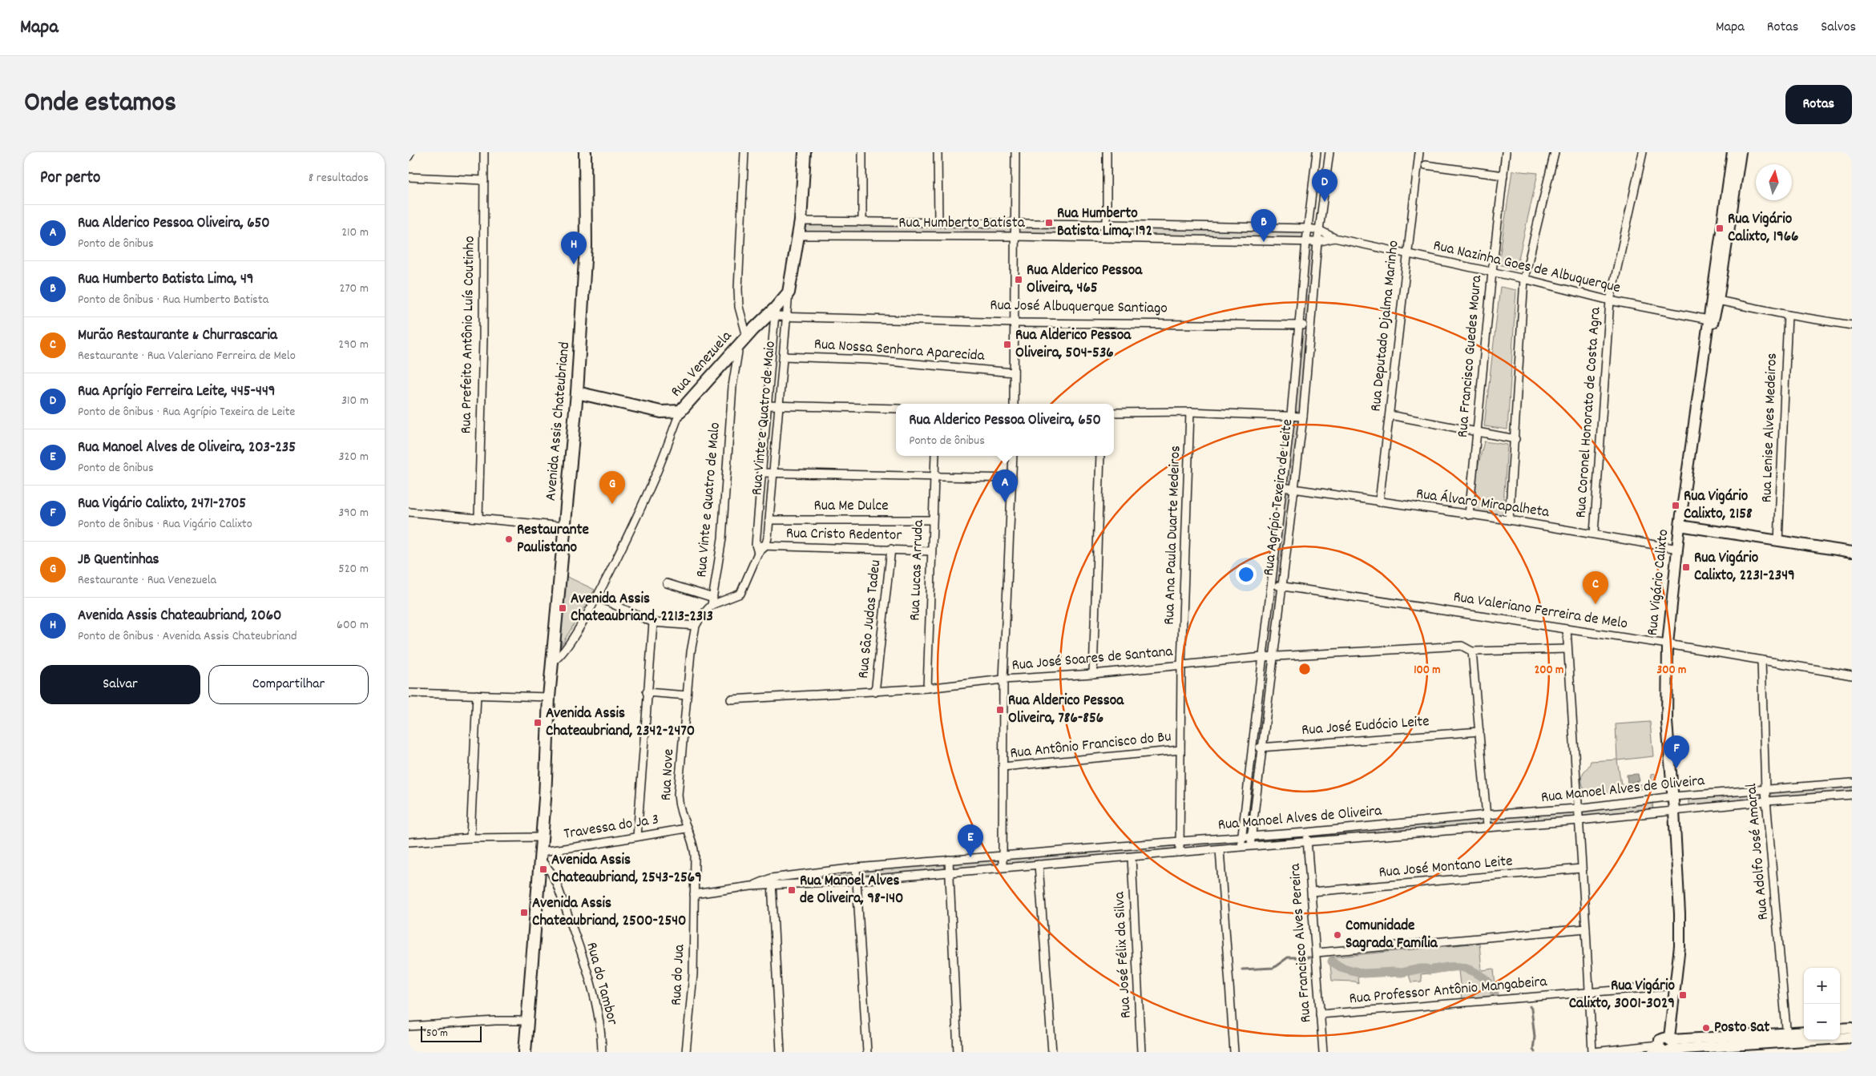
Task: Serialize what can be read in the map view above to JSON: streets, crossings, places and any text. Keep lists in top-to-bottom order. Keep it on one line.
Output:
{"streets":{"main road":["Rua Venezuela","Avenida Assis Chateubriand","Rua Vigário Calixto"],"street":["Rua Humberto Batista","Rua Nazinha Goes de Albuquerque","Rua José Albuquerque Santiago","Rua Deputado Djalma Marinho","Rua Prefeito Antônio Luís Coutinho","Rua Nossa Senhora Aparecida","Rua Francisco Guedes Moura","Rua Coronel Honorato de Costa Agra","Rua Vinte e Quatro de Maio","Rua Lenise Alves Medeiros","Rua Agrípio Texeira de Leite","Rua Vinte e Quatro de Malo","Rua Álvaro Mirapalheta","Rua Me Dulce","Rua Cristo Redentor","Rua Ana Paula Duarte Medeiros","Rua Lucas Arruda","Rua Valeriano Ferreira de Melo","Rua São Judas Tadeu","Rua José Soares de Santana","Rua José Eudócio Leite","Rua Antônio Francisco do Bu","Rua Nove","Rua Manoel Alves de Oliveira","Travessa do Ja 3","Rua Adolfo José Amaral","Rua José Montano Leite","Rua Francisco Alves Pereira","Rua José Félix da Silva","Rua do Jua","Rua do Tambor","Rua Professor Antônio Mangabeira"]},"crossings":[["Rua Humberto Batista","Rua Nazinha Goes de Albuquerque"],["Rua Humberto Batista","Rua Agrípio Texeira de Leite"],["Rua Nazinha Goes de Albuquerque","Rua Deputado Djalma Marinho"],["Rua Nazinha Goes de Albuquerque","Rua Francisco Guedes Moura"],["Rua Nazinha Goes de Albuquerque","Rua Coronel Honorato de Costa Agra"],["Rua Nazinha Goes de Albuquerque","Rua Agrípio Texeira de Leite"],["Rua Nazinha Goes de Albuquerque","Rua Vigário Calixto"],["Rua José Albuquerque Santiago","Rua Venezuela"],["Rua José Albuquerque Santiago","Rua Vinte e Quatro de Maio"],["Rua José Albuquerque Santiago","Rua Agrípio Texeira de Leite"],["Rua Deputado Djalma Marinho","Rua Álvaro Mirapalheta"],["Rua Nossa Senhora Aparecida","Rua Vinte e Quatro de Maio"],["Rua Francisco Guedes Moura","Rua Álvaro Mirapalheta"],["Rua Venezuela","Rua Vinte e Quatro de Maio"],["Rua Venezuela","Avenida Assis Chateubriand"],["Rua Venezuela","Rua Vinte e Quatro de Malo"],["Rua Coronel Honorato de Costa Agra","Rua Álvaro Mirapalheta"],["Rua Vinte e Quatro de Maio","Rua Me Dulce"],["Rua Vinte e Quatro de Maio","Rua Cristo Redentor"],["Avenida Assis Chateubriand","Travessa do Ja 3"],["Avenida Assis Chateubriand","Rua do Tambor"],["Rua Agrípio Texeira de Leite","Rua Álvaro Mirapalheta"],["Rua Agrípio Texeira de Leite","Rua Valeriano Ferreira de Melo"],["Rua Agrípio Texeira de Leite","Rua José Soares de Santana"],["Rua Agrípio Texeira de Leite","Rua José Eudócio Leite"],["Rua Agrípio Texeira de Leite","Rua Manoel Alves de Oliveira"],["Rua Álvaro Mirapalheta","Rua Vigário Calixto"],["Rua Me Dulce","Rua Lucas Arruda"],["Rua Cristo Redentor","Rua Lucas Arruda"],["Rua Cristo Redentor","Rua São Judas Tadeu"],["Rua Ana Paula Duarte Medeiros","Rua José Soares de Santana"],["Rua Ana Paula Duarte Medeiros","Rua Antônio Francisco do Bu"],["Rua Ana Paula Duarte Medeiros","Rua Manoel Alves de Oliveira"],["Rua Lucas Arruda","Rua José Soares de Santana"],["Rua Vigário Calixto","Rua Valeriano Ferreira de Melo"],["Rua Vigário Calixto","Rua Manoel Alves de Oliveira"],["Rua Valeriano Ferreira de Melo","Rua Adolfo José Amaral"],["Rua São Judas Tadeu","Rua José Soares de Santana"],["Rua Nove","Travessa do Ja 3"],["Rua Nove","Rua do Jua"],["Rua Manoel Alves de Oliveira","Rua Adolfo José Amaral"],["Rua Manoel Alves de Oliveira","Rua Francisco Alves Pereira"],["Rua Manoel Alves de Oliveira","Rua José Félix da Silva"],["Rua Manoel Alves de Oliveira","Rua do Jua"],["Travessa do Ja 3","Rua do Jua"],["Travessa do Ja 3","Rua do Tambor"],["Rua José Montano Leite","Rua Francisco Alves Pereira"],["Rua Francisco Alves Pereira","Rua Professor Antônio Mangabeira"]],"places":{"transit":["Rua Humberto Batista Lima, 192","Rua Vigário Calixto, 1966","Rua Alderico Pessoa Oliveira, 465","Rua Alderico Pessoa Oliveira, 504-536","Rua Vigário Calixto, 2158","Rua Vigário Calixto, 2231-2349","Avenida Assis Chateaubriand, 2213-2313","Rua Alderico Pessoa Oliveira, 786-856","Avenida Assis Chateaubriand, 2342-2470","Avenida Assis Chateaubriand, 2543-2569","Rua Manoel Alves de Oliveira, 98-140","Avenida Assis Chateaubriand, 2500-2540","Rua Vigário Calixto, 3001-3029"],"other":["Restaurante Paulistano","Comunidade Sagrada Família","Posto Sat"]},"scale_bar":"50 m","north":"top","page":{"header":"Mapa","nav":["Mapa","Rotas","Salvos"],"title":"Onde estamos","buttons":["Rotas",["Salvar","Compartilhar"]],"heading":["Por perto","8 resultados"],"pins":["D","B","H","A","G","C","F","E"],"list":[{"mark":"A","name":"Rua Alderico Pessoa Oliveira, 650","note":"Ponto de ônibus","value":"210 m"},{"mark":"B","name":"Rua Humberto Batista Lima, 49","note":"Ponto de ônibus · Rua Humberto Batista","value":"270 m"},{"mark":"C","name":"Murão Restaurante & Churrascaria","note":"Restaurante · Rua Valeriano Ferreira de Melo","value":"290 m"},{"mark":"D","name":"Rua Aprígio Ferreira Leite, 445-449","note":"Ponto de ônibus · Rua Agrípio Texeira de Leite","value":"310 m"},{"mark":"E","name":"Rua Manoel Alves de Oliveira, 203-235","note":"Ponto de ônibus","value":"320 m"},{"mark":"F","name":"Rua Vigário Calixto, 2471-2705","note":"Ponto de ônibus · Rua Vigário Calixto","value":"390 m"},{"mark":"G","name":"JB Quentinhas","note":"Restaurante · Rua Venezuela","value":"520 m"},{"mark":"H","name":"Avenida Assis Chateaubriand, 2060","note":"Ponto de ônibus · Avenida Assis Chateubriand","value":"600 m"}],"popup":["Rua Alderico Pessoa Oliveira, 650","Ponto de ônibus"],"map_buttons":["+","−"],"scale":"50 m"},"rings":["100 m","200 m","300 m"]}
